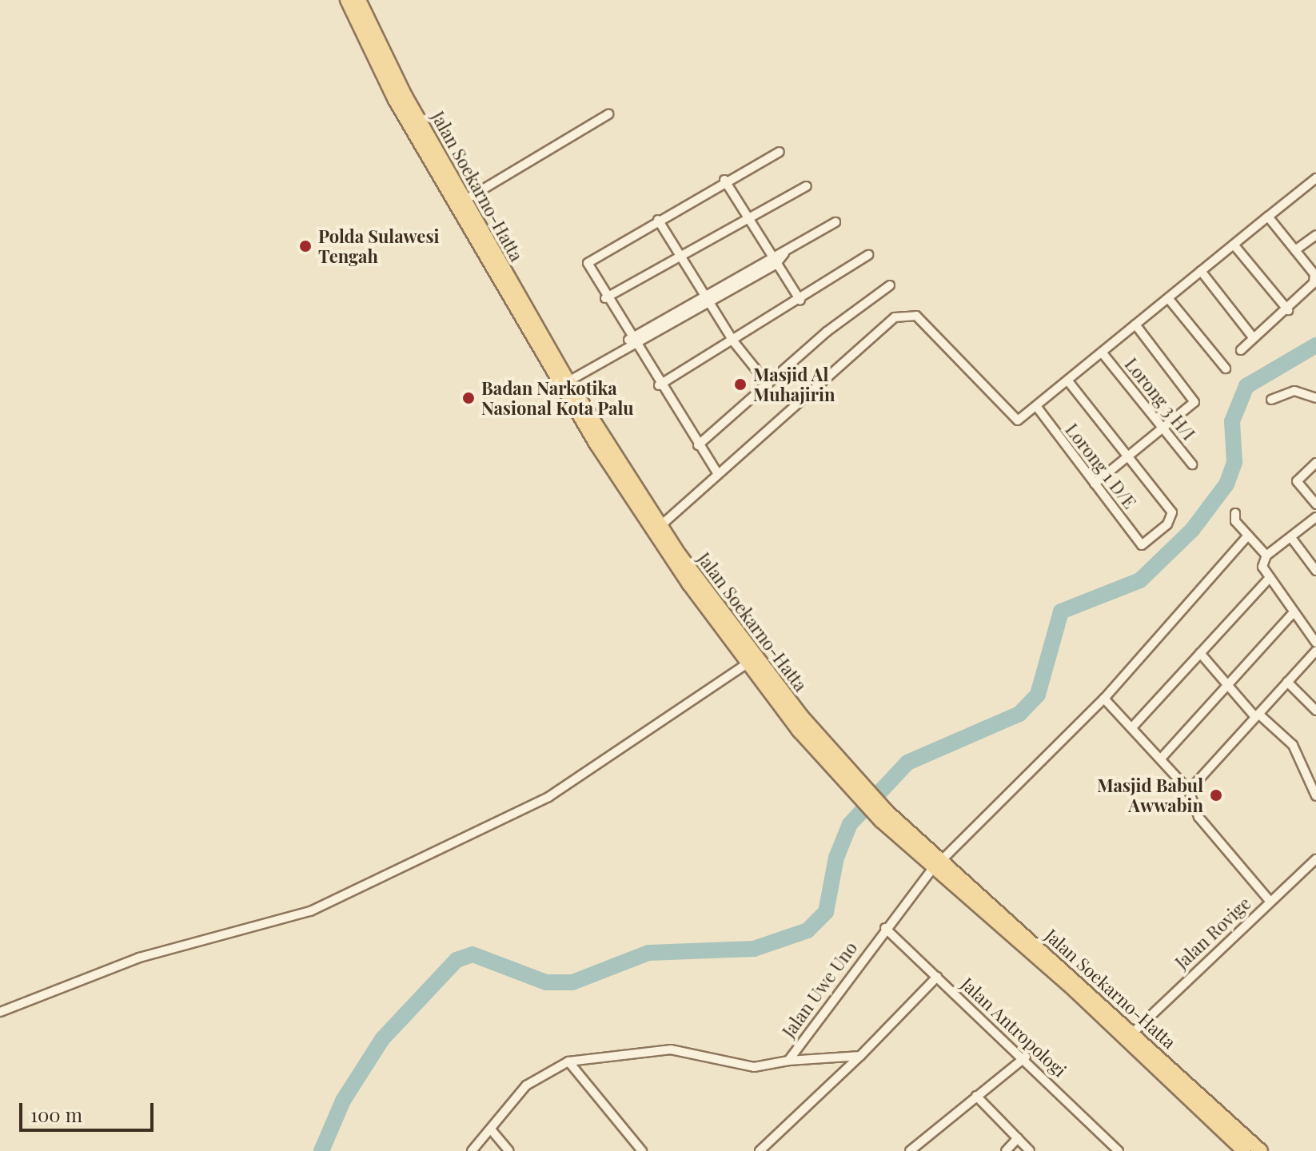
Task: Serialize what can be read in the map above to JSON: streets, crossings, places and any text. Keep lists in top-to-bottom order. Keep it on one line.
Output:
{"streets":{"main road":["Jalan Soekarno-Hatta"],"street":["Lorong 3 H/I","Lorong 1 D/E","Jalan Rovige","Jalan Uwe Uno","Jalan Antropologi"]},"crossings":[["Jalan Soekarno-Hatta","Jalan Rovige"],["Jalan Soekarno-Hatta","Jalan Uwe Uno"],["Jalan Uwe Uno","Jalan Antropologi"]],"places":["Polda Sulawesi Tengah","Masjid Al Muhajirin","Badan Narkotika Nasional Kota Palu","Masjid Babul Awwabin"],"scale_bar":"100 m"}
